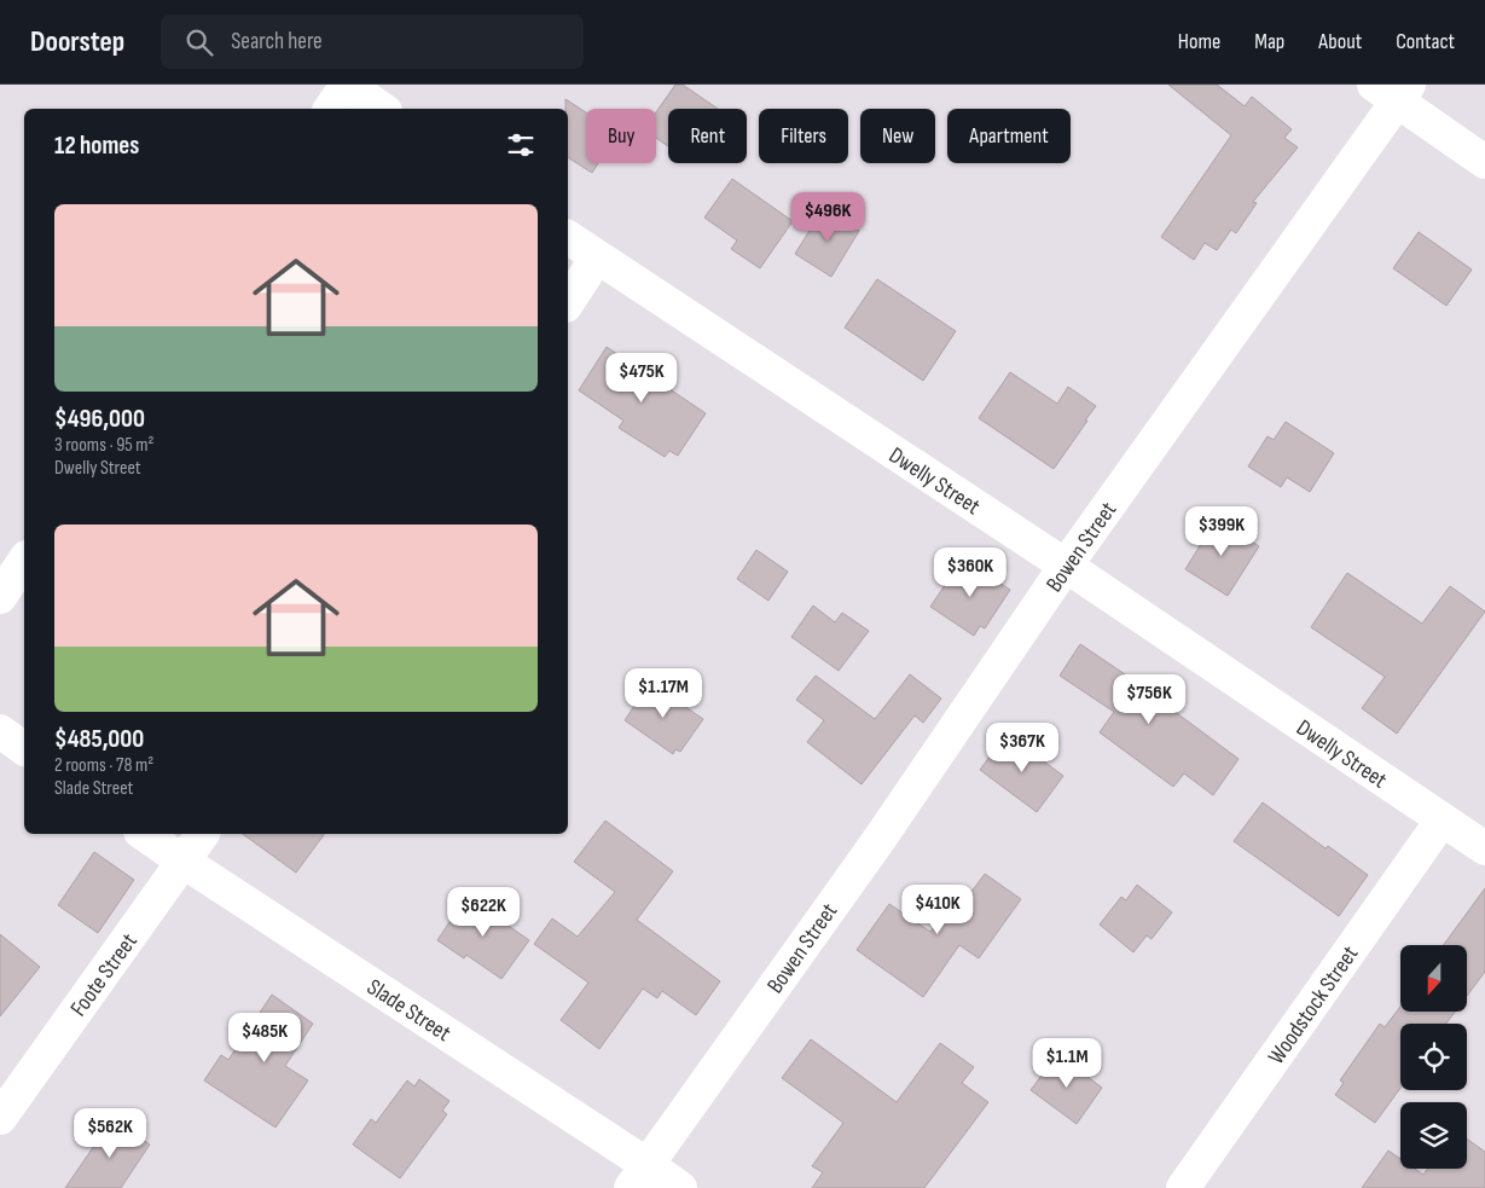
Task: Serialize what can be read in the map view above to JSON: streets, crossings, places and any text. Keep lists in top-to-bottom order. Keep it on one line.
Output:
{"streets":{"street":["Dwelly Street","Bowen Street","Foote Street","Woodstock Street","Slade Street"]},"crossings":[["Dwelly Street","Bowen Street"],["Dwelly Street","Woodstock Street"],["Bowen Street","Slade Street"],["Foote Street","Slade Street"]],"north":"bottom","page":{"header":"Doorstep","search":"Search here","nav":["Home","Map","About","Contact"],"chip":["Buy","Rent","Filters","New","Apartment"],"heading":"12 homes","list":[{"name":"$496,000","note":"3 rooms · 95 m² · Dwelly Street"},{"name":"$485,000","note":"2 rooms · 78 m² · Slade Street"}],"price":["$496K","$475K","$399K","$360K","$1.17M","$756K","$367K","$410K","$622K","$485K","$1.1M","$562K"]}}
